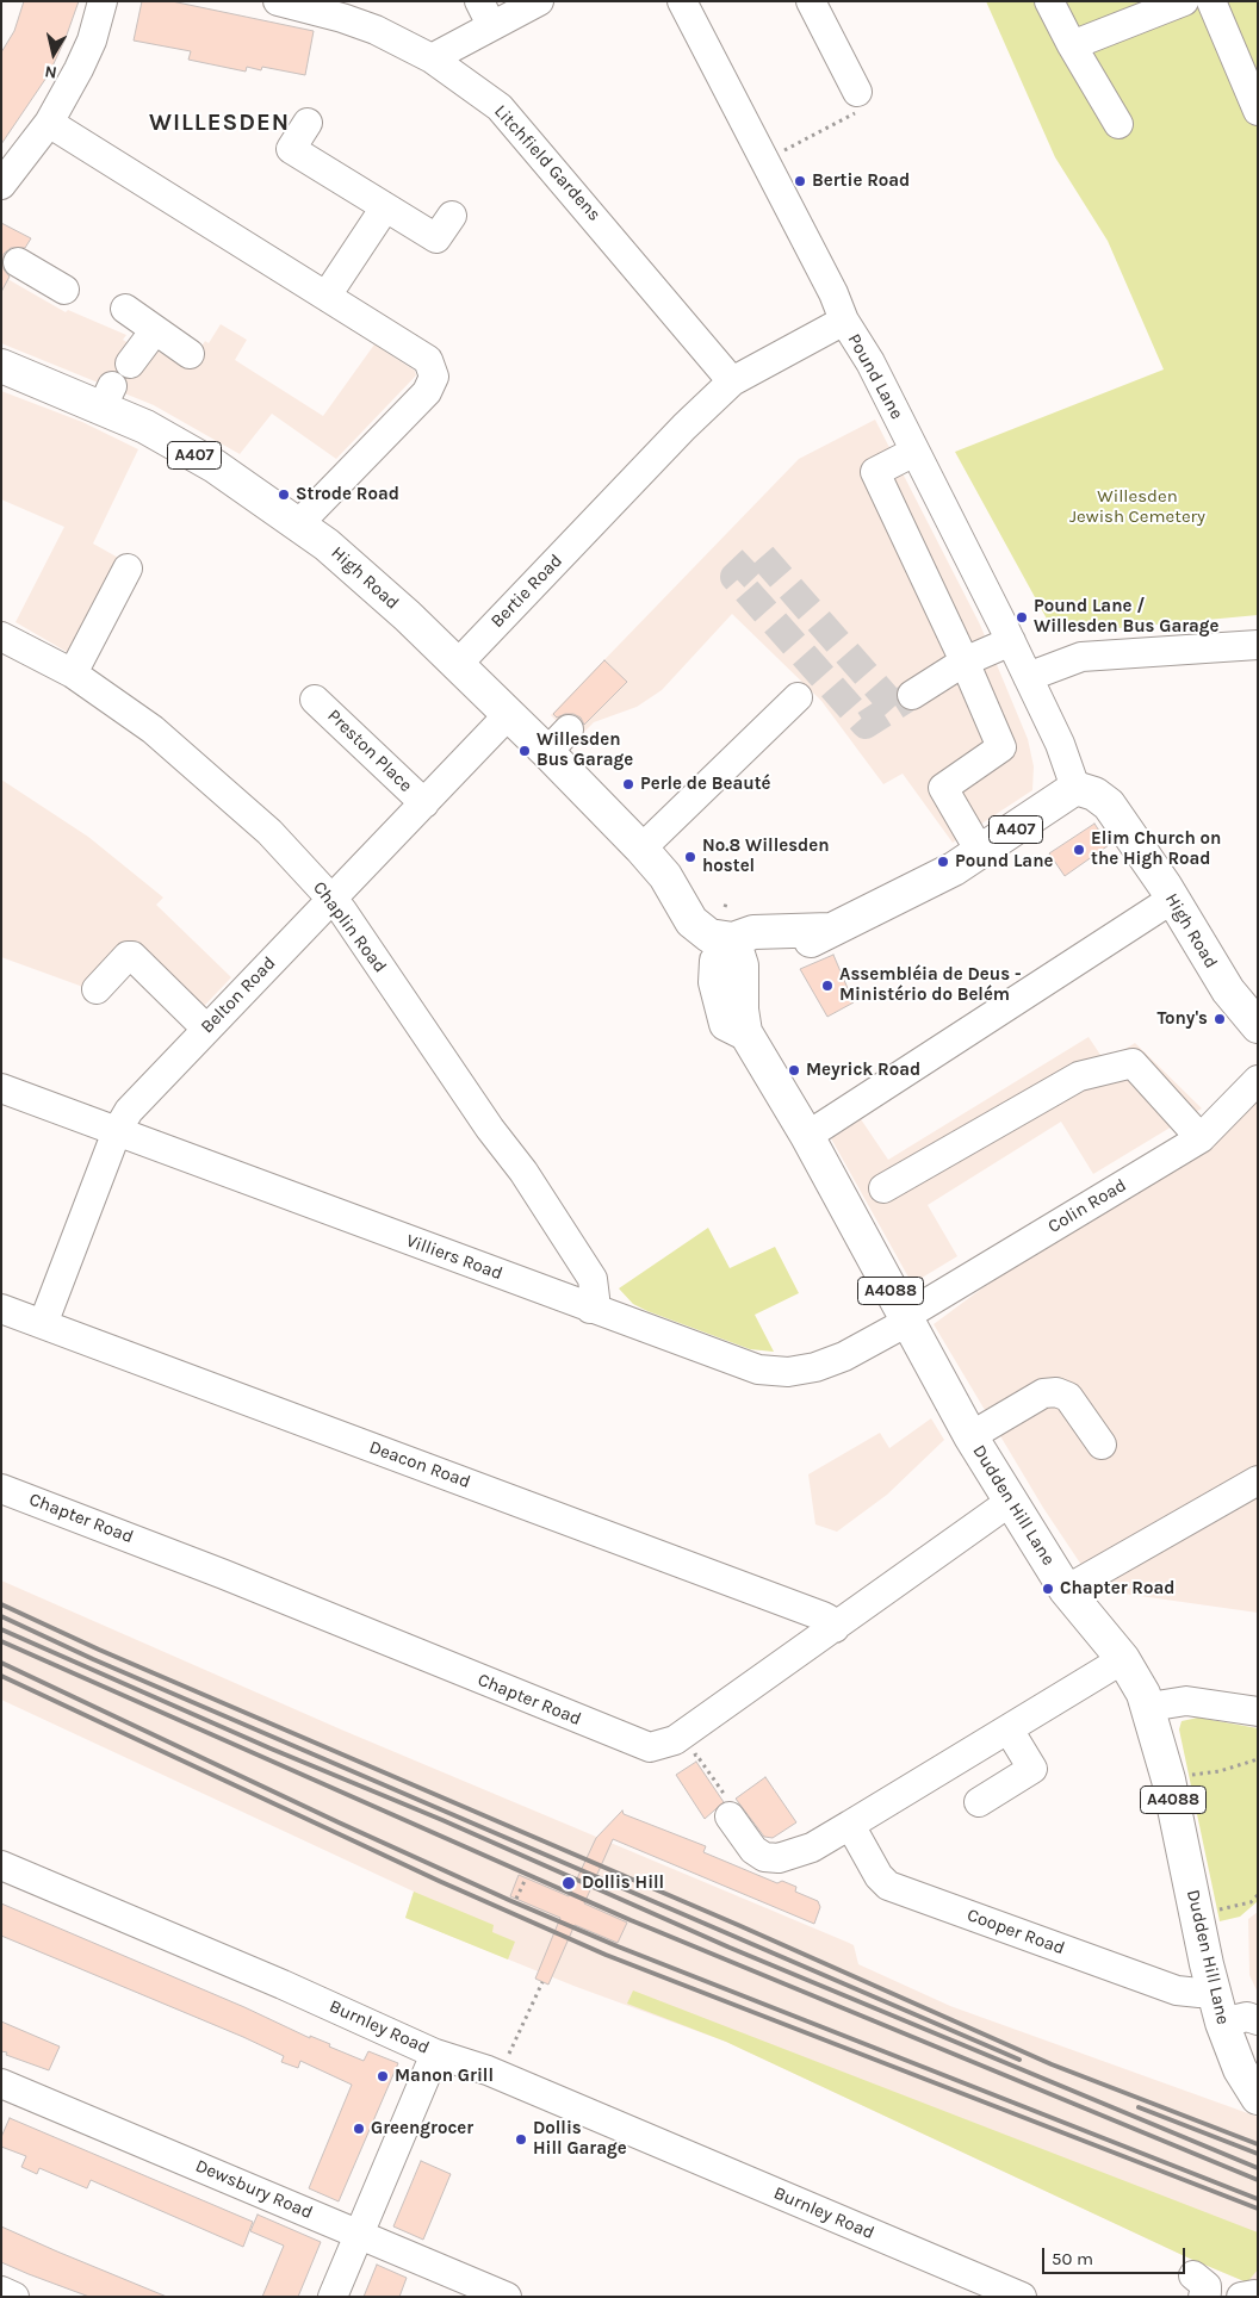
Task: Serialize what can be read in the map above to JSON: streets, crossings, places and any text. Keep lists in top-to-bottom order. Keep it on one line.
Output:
{"streets":{"main road":["A407","High Road","A4088","Dudden Hill Lane"],"street":["Litchfield Gardens","Pound Lane","Bertie Road","Preston Place","Chaplin Road","Belton Road","Colin Road","Villiers Road","Deacon Road","Chapter Road","Cooper Road","Burnley Road","Dewsbury Road"]},"crossings":[["Litchfield Gardens","Bertie Road"],["Pound Lane","High Road"],["Pound Lane","Bertie Road"],["High Road","Bertie Road"],["High Road","Belton Road"],["High Road","Dudden Hill Lane"],["Preston Place","Belton Road"],["Chaplin Road","Belton Road"],["Chaplin Road","Villiers Road"],["Belton Road","Villiers Road"],["Belton Road","Deacon Road"],["Colin Road","Villiers Road"],["Colin Road","Dudden Hill Lane"],["Villiers Road","Dudden Hill Lane"],["Deacon Road","Chapter Road"],["Dudden Hill Lane","Chapter Road"],["Dudden Hill Lane","Cooper Road"]],"districts":["WILLESDEN"],"parks":["Willesden Jewish Cemetery"],"places":["Bertie Road","Strode Road","Pound Lane / Willesden Bus Garage","Willesden Bus Garage","Perle de Beauté","Elim Church on the High Road","No.8 Willesden hostel","Pound Lane","Assembléia de Deus - Ministério do Belém","Tony's","Meyrick Road","Chapter Road","Dollis Hill","Manon Grill","Greengrocer","Dollis Hill Garage"],"scale_bar":"50 m","north":"bottom"}
